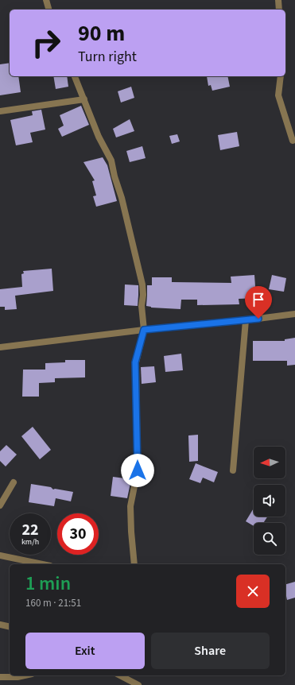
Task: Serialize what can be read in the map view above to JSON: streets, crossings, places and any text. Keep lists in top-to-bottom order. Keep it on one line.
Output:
{"north":"left","page":{"turn":["90 m","Turn right"],"speed":"22 km/h","limit":"30","heading":["1 min","160 m · 21:51"],"buttons":["Exit","Share"]}}
